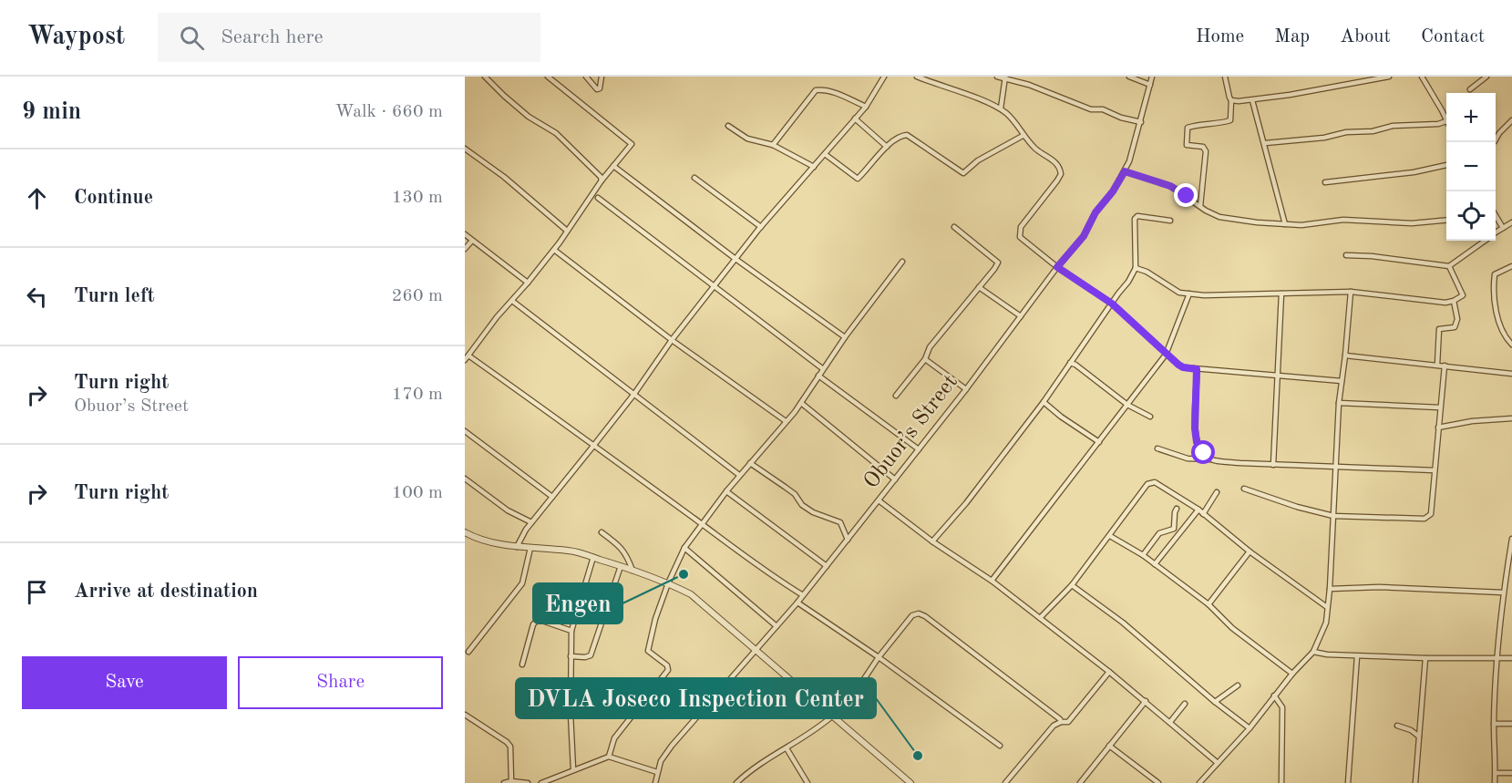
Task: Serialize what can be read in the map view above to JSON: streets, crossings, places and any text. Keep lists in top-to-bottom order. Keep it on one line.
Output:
{"streets":{"street":["Obuor’s Street"]},"places":["Engen","DVLA Joseco Inspection Center"],"page":{"header":"Waypost","search":"Search here","nav":["Home","Map","About","Contact"],"heading":["9 min","Walk · 660 m"],"map_buttons":["+","−"],"list":[["Continue","130 m"],["Turn left","260 m"],["Turn right","Obuor’s Street","170 m"],["Turn right","100 m"],"Arrive at destination"],"buttons":["Save","Share"]}}
